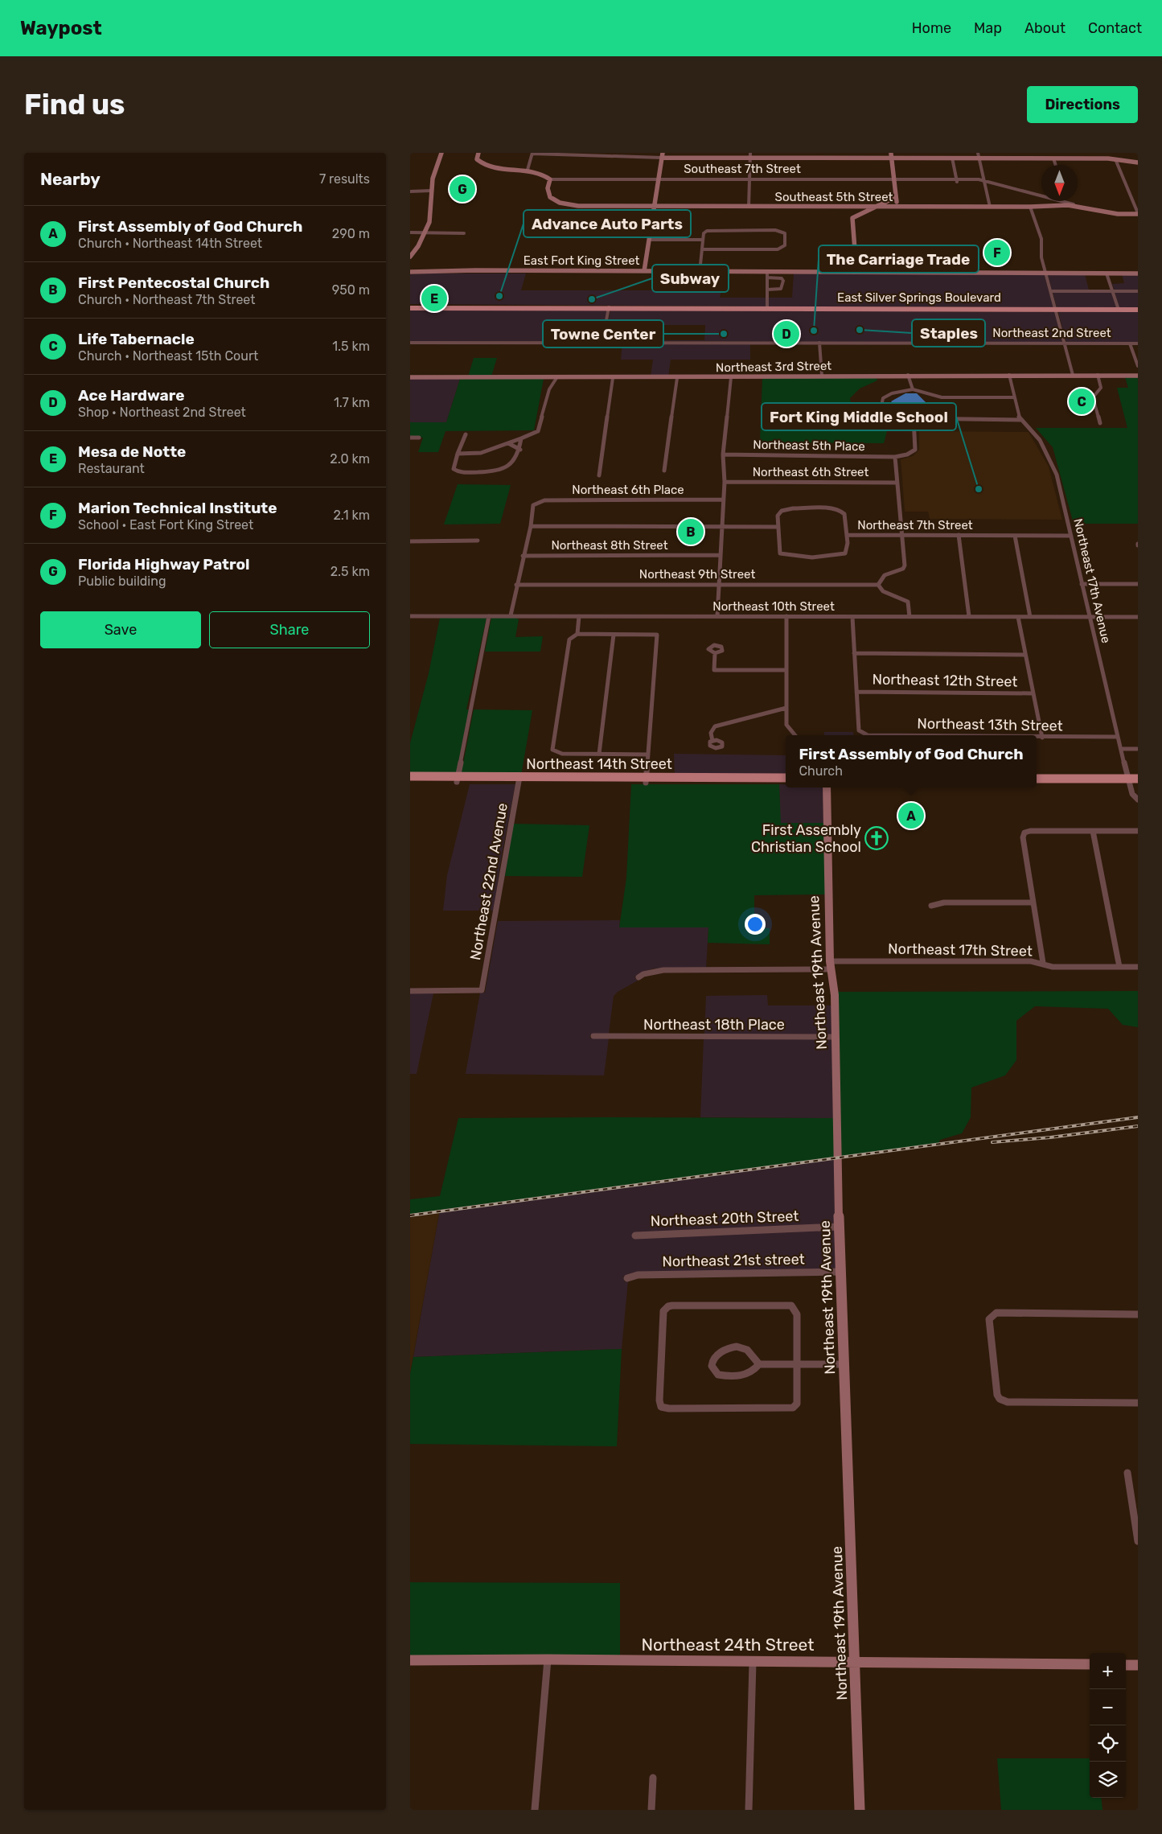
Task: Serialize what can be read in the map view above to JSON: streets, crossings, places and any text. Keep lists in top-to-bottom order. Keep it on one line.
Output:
{"streets":{"main road":["East Silver Springs Boulevard","Northeast 14th Street"],"street":["Southeast 7th Street","Southeast 5th Street","East Fort King Street","Northeast 2nd Street","Northeast 3rd Street","Northeast 5th Place","Northeast 6th Street","Northeast 6th Place","Northeast 7th Street","Northeast 8th Street","Northeast 9th Street","Northeast 17th Avenue","Northeast 10th Street","Northeast 12th Street","Northeast 13th Street","Northeast 22nd Avenue","Northeast 17th Street","Northeast 19th Avenue","Northeast 18th Place","Northeast 20th Street","Northeast 21st street","Northeast 24th Street"]},"crossings":[["Southeast 7th Street","Southeast 5th Street"],["Northeast 3rd Street","Northeast 17th Avenue"],["Northeast 7th Street","Northeast 17th Avenue"],["Northeast 17th Avenue","Northeast 10th Street"],["Northeast 17th Avenue","Northeast 13th Street"],["Northeast 12th Street","Northeast 13th Street"],["Northeast 14th Street","Northeast 22nd Avenue"],["Northeast 17th Street","Northeast 19th Avenue"],["Northeast 19th Avenue","Northeast 18th Place"],["Northeast 19th Avenue","Northeast 20th Street"],["Northeast 19th Avenue","Northeast 21st street"],["Northeast 19th Avenue","Northeast 24th Street"]],"places":{"other":["Advance Auto Parts","Subway","Staples","The Carriage Trade","Towne Center","Fort King Middle School"],"church":["First Assembly Christian School"]},"north":"bottom","page":{"header":"Waypost","nav":["Home","Map","About","Contact"],"buttons":["Directions",["Save","Share"]],"title":"Find us","heading":["Nearby","7 results"],"pins":["G","F","E","D","C","B","A"],"list":[{"mark":"A","name":"First Assembly of God Church","note":"Church · Northeast 14th Street","value":"290 m"},{"mark":"B","name":"First Pentecostal Church","note":"Church · Northeast 7th Street","value":"950 m"},{"mark":"C","name":"Life Tabernacle","note":"Church · Northeast 15th Court","value":"1.5 km"},{"mark":"D","name":"Ace Hardware","note":"Shop · Northeast 2nd Street","value":"1.7 km"},{"mark":"E","name":"Mesa de Notte","note":"Restaurant","value":"2.0 km"},{"mark":"F","name":"Marion Technical Institute","note":"School · East Fort King Street","value":"2.1 km"},{"mark":"G","name":"Florida Highway Patrol","note":"Public building","value":"2.5 km"}],"popup":["First Assembly of God Church","Church"],"map_buttons":["+","−"]}}
